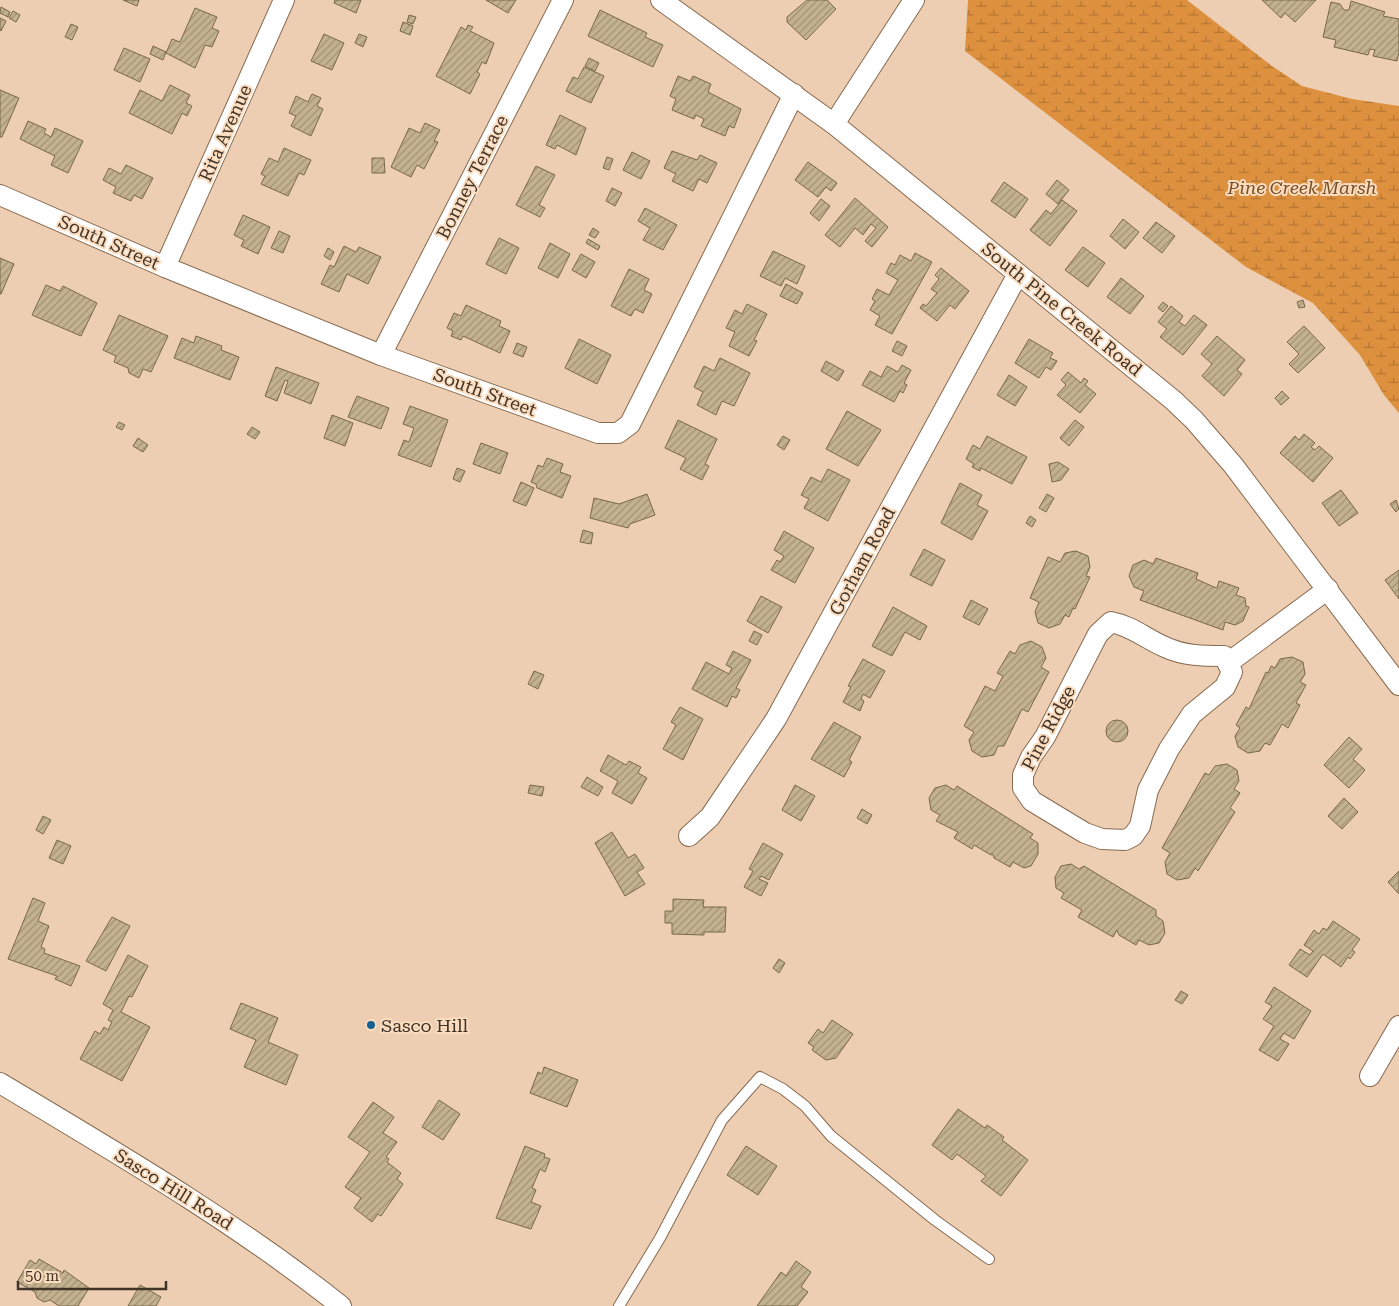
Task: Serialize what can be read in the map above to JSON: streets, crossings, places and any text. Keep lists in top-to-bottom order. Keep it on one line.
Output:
{"streets":{"street":["Rita Avenue","Bonney Terrace","South Street","South Pine Creek Road","Gorham Road","Pine Ridge","Sasco Hill Road"]},"crossings":[["Rita Avenue","South Street"],["Bonney Terrace","South Street"],["South Street","South Pine Creek Road"],["South Pine Creek Road","Gorham Road"]],"parks":["Pine Creek Marsh"],"places":["Sasco Hill"],"scale_bar":"50 m"}
